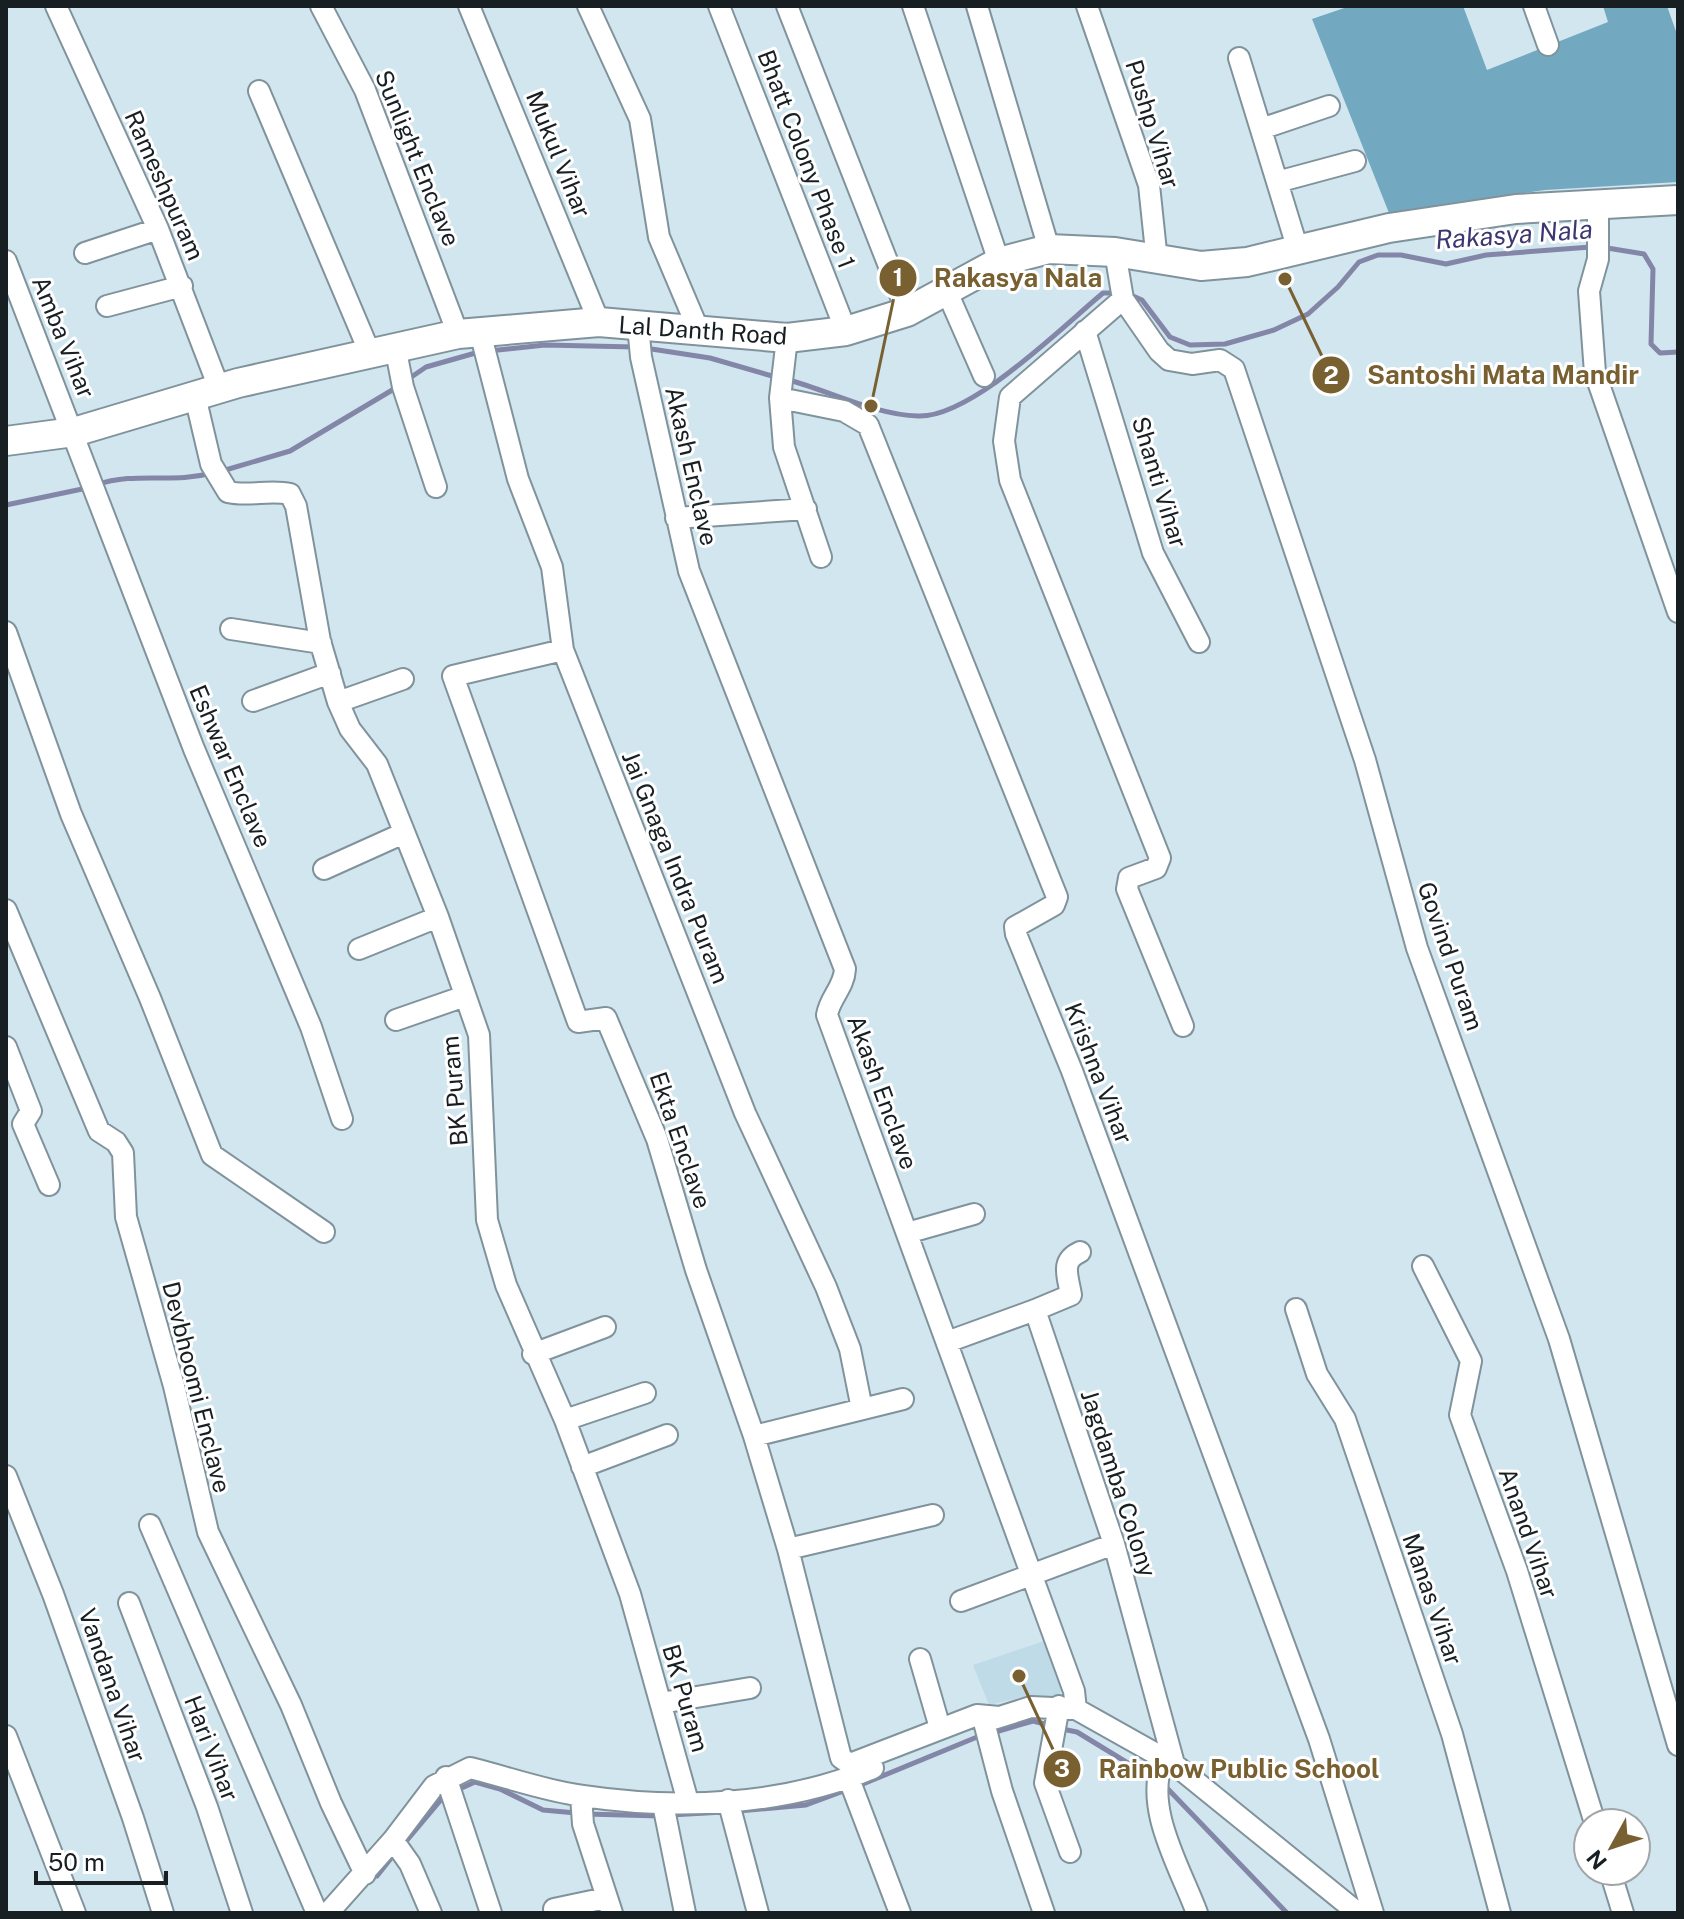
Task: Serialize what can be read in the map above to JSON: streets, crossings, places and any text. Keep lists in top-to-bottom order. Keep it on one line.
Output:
{"streets":{"street":["Pushp Vihar","Mukul Vihar","Sunlight Enclave","Bhatt Colony Phase 1","Rameshpuram","Lal Danth Road","Amba Vihar","Akash Enclave","Shanti Vihar","Eshwar Enclave","Jai Gnaga Indra Puram","Govind Puram","Krishna Vihar","BK Puram","Ekta Enclave","Devbhoomi Enclave","Jagdamba Colony","Anand Vihar","Manas Vihar","Vandana Vihar","Hari Vihar"]},"crossings":[["Pushp Vihar","Lal Danth Road"],["Mukul Vihar","Lal Danth Road"],["Sunlight Enclave","Lal Danth Road"],["Sunlight Enclave","Jai Gnaga Indra Puram"],["Bhatt Colony Phase 1","Lal Danth Road"],["Rameshpuram","Lal Danth Road"],["Rameshpuram","BK Puram"],["Lal Danth Road","Amba Vihar"],["Lal Danth Road","Akash Enclave"],["Lal Danth Road","Eshwar Enclave"],["Lal Danth Road","Jai Gnaga Indra Puram"],["Lal Danth Road","Govind Puram"],["Lal Danth Road","BK Puram"],["Amba Vihar","Eshwar Enclave"],["Jai Gnaga Indra Puram","Ekta Enclave"]],"water":["Rakasya Nala"],"places":["Santoshi Mata Mandir","Rakasya Nala","Rainbow Public School"],"scale_bar":"50 m","north":"bottom left"}
